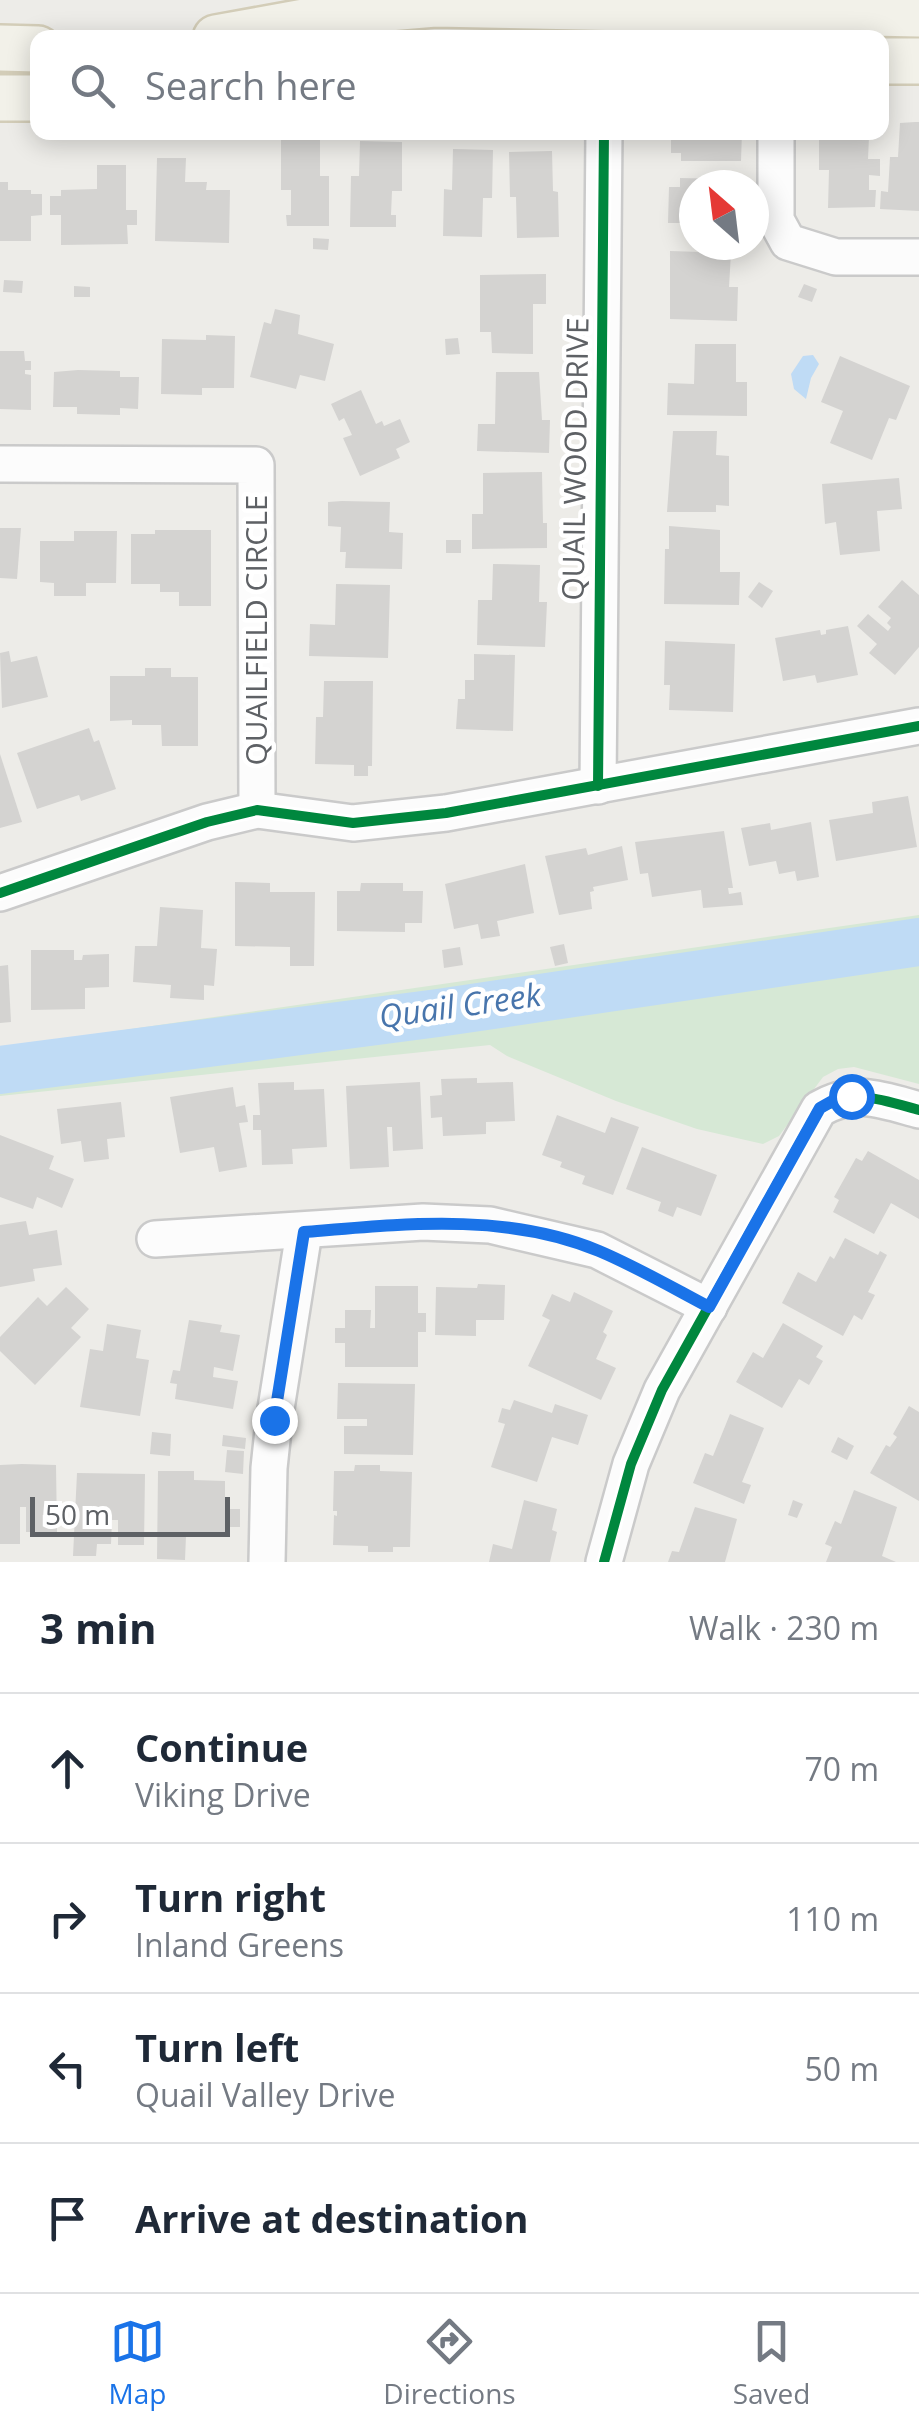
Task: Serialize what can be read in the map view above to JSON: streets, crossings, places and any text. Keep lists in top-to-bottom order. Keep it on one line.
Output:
{"streets":{"street":["QUAIL WOOD DRIVE","QUAILFIELD CIRCLE"]},"water":["Quail Creek"],"scale_bar":"50 m","north":"top left","page":{"search":"Search here","scale":"50 m","heading":["3 min","Walk · 230 m"],"list":[["Continue","Viking Drive","70 m"],["Turn right","Inland Greens","110 m"],["Turn left","Quail Valley Drive","50 m"],"Arrive at destination"],"nav":["Map","Directions","Saved"]}}
